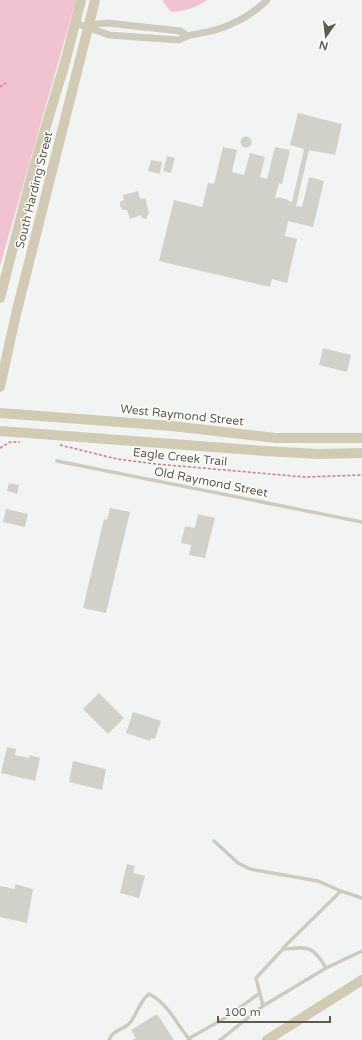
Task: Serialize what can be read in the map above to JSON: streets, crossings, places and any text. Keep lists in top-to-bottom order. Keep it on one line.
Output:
{"streets":{"main road":["South Harding Street","West Raymond Street"],"lane":["Old Raymond Street"],"path":["Eagle Creek Trail"]},"scale_bar":"100 m","north":"bottom"}
